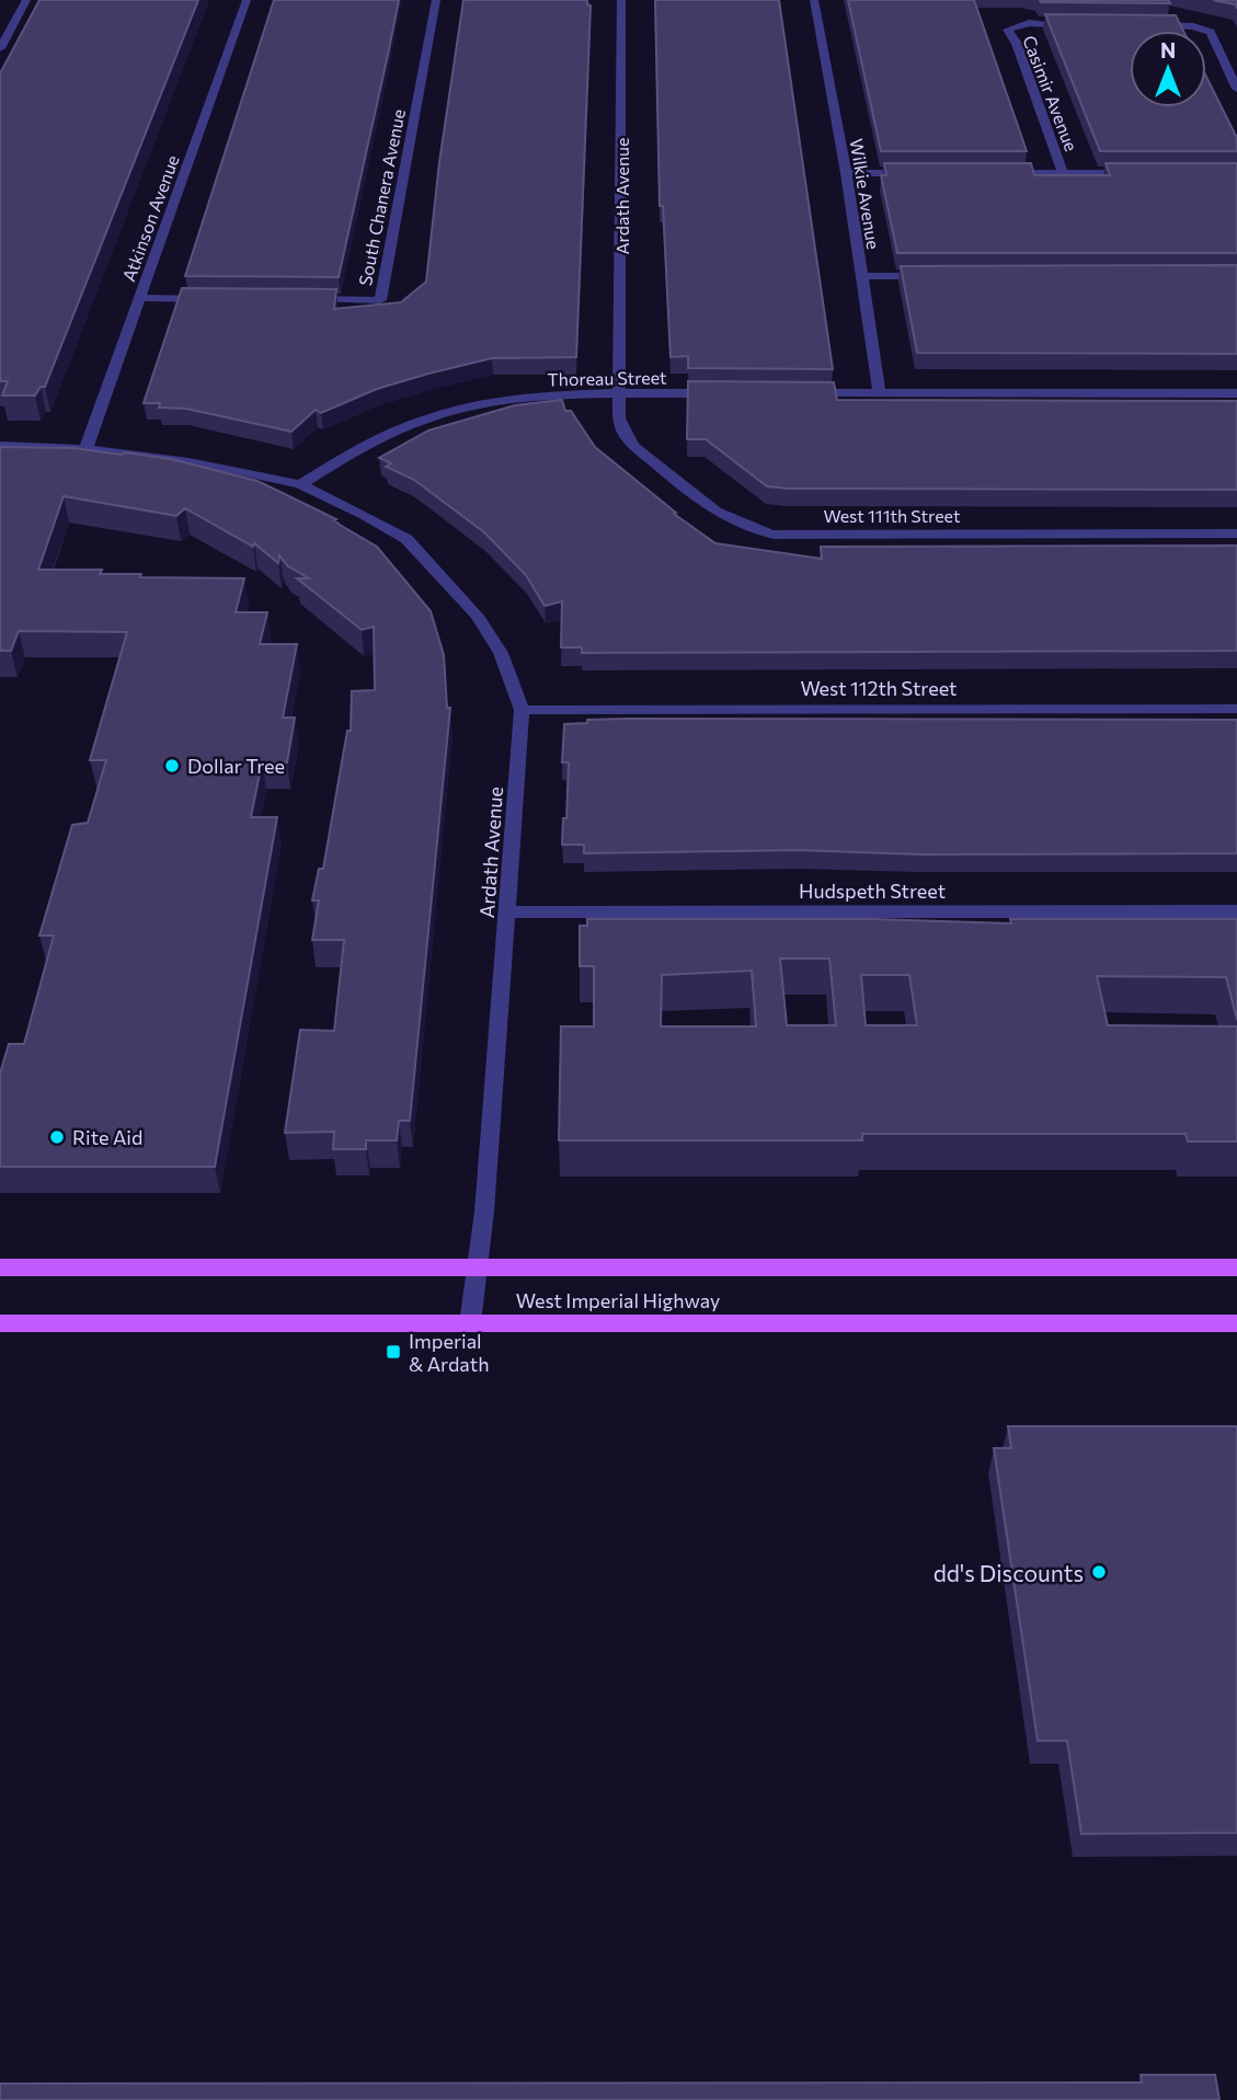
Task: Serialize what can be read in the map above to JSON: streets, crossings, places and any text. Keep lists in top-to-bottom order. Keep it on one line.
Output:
{"streets":{"main road":["West Imperial Highway"],"street":["Casimir Avenue","Wilkie Avenue","Ardath Avenue","South Chanera Avenue","Atkinson Avenue","Thoreau Street","West 111th Street","West 112th Street","Hudspeth Street"]},"crossings":[["Ardath Avenue","Thoreau Street"],["Ardath Avenue","West 111th Street"],["Ardath Avenue","West 112th Street"],["Ardath Avenue","Hudspeth Street"],["Ardath Avenue","West Imperial Highway"],["Thoreau Street","West 111th Street"]],"places":{"other":["Dollar Tree","Rite Aid","dd's Discounts"],"transit":["Imperial & Ardath"]},"north":"top"}
